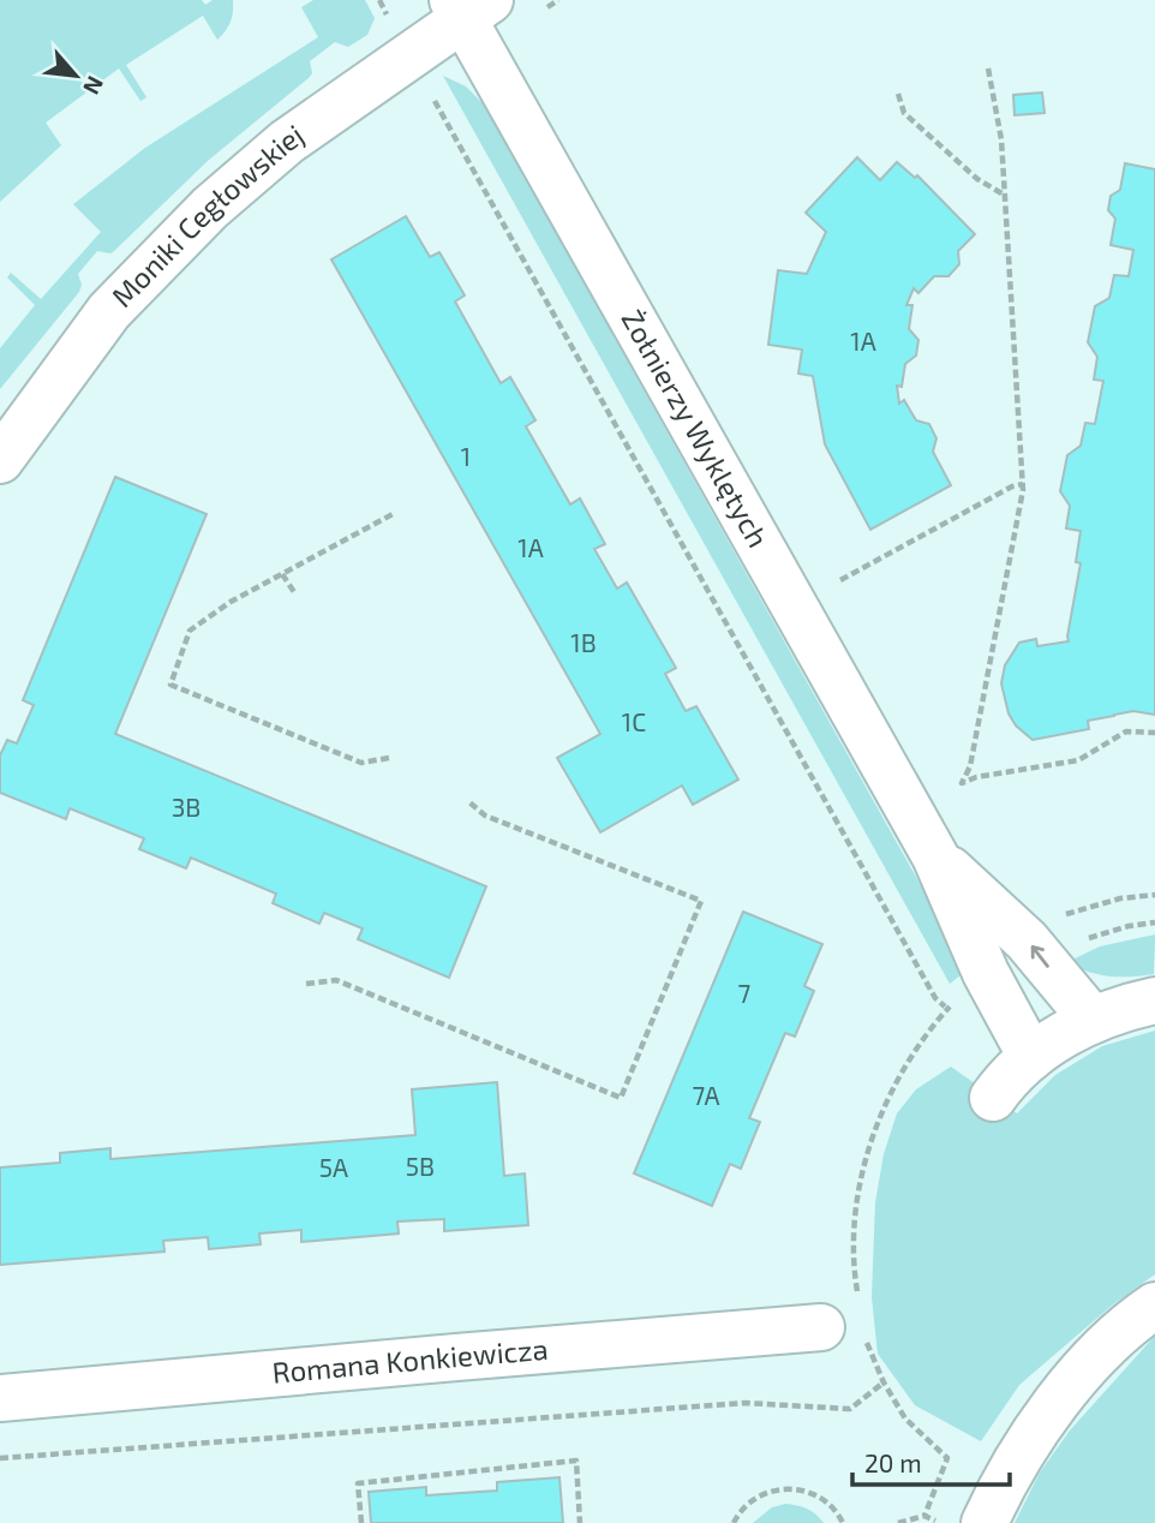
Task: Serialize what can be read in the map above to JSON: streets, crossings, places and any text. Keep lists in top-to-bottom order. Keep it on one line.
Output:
{"streets":{"street":["Moniki Cegłowskiej","Żołnierzy Wyklętych","Romana Konkiewicza"]},"crossings":[["Moniki Cegłowskiej","Żołnierzy Wyklętych"]],"house_numbers":["1A","1","1A","1B","1C","3B","7","7A","5B","5A"],"scale_bar":"20 m","north":"bottom right"}
